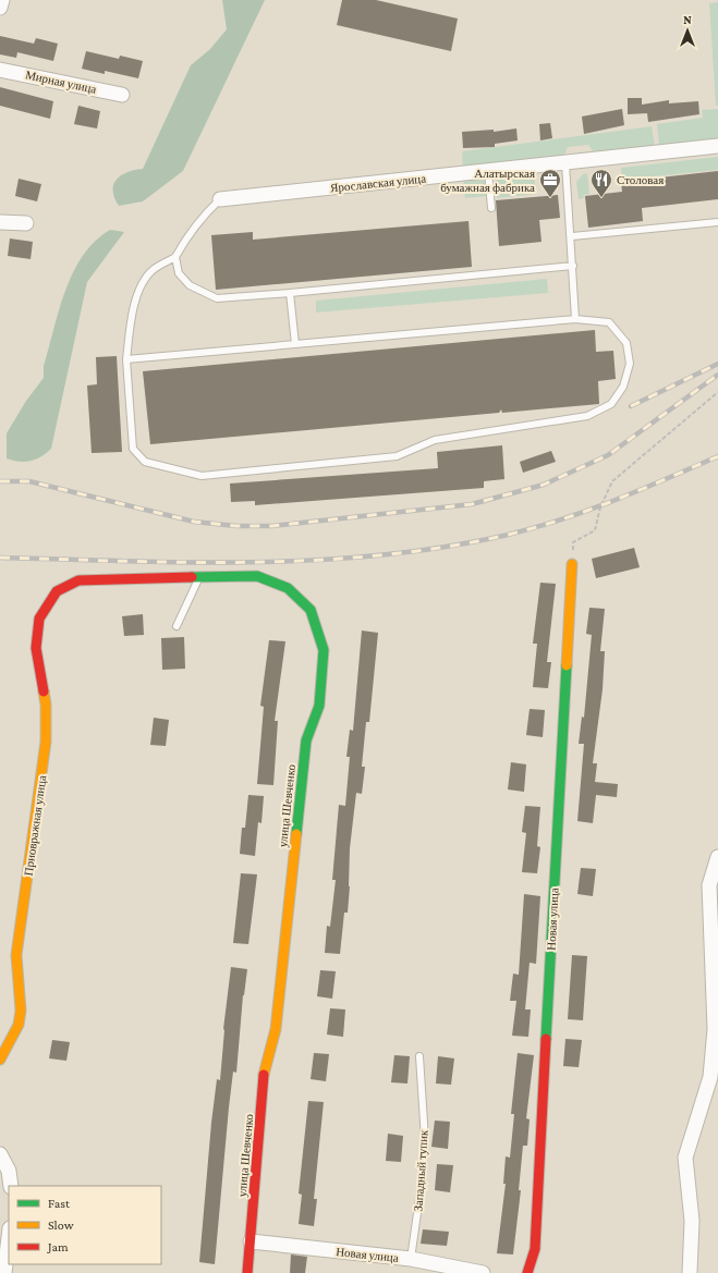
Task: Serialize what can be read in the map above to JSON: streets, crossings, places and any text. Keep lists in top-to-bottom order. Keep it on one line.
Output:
{"streets":{"street":["Мирная улица","Ярославская улица","улица Шевченко","Приовражная улица","Новая улица"],"lane":["Западный тупик"]},"crossings":[["улица Шевченко","Приовражная улица"],["улица Шевченко","Новая улица"],["Новая улица","Западный тупик"]],"places":{"office":["Алатырская бумажная фабрика"],"restaurant":["Столовая"]},"legend":["Fast","Slow","Jam"],"north":"top"}
